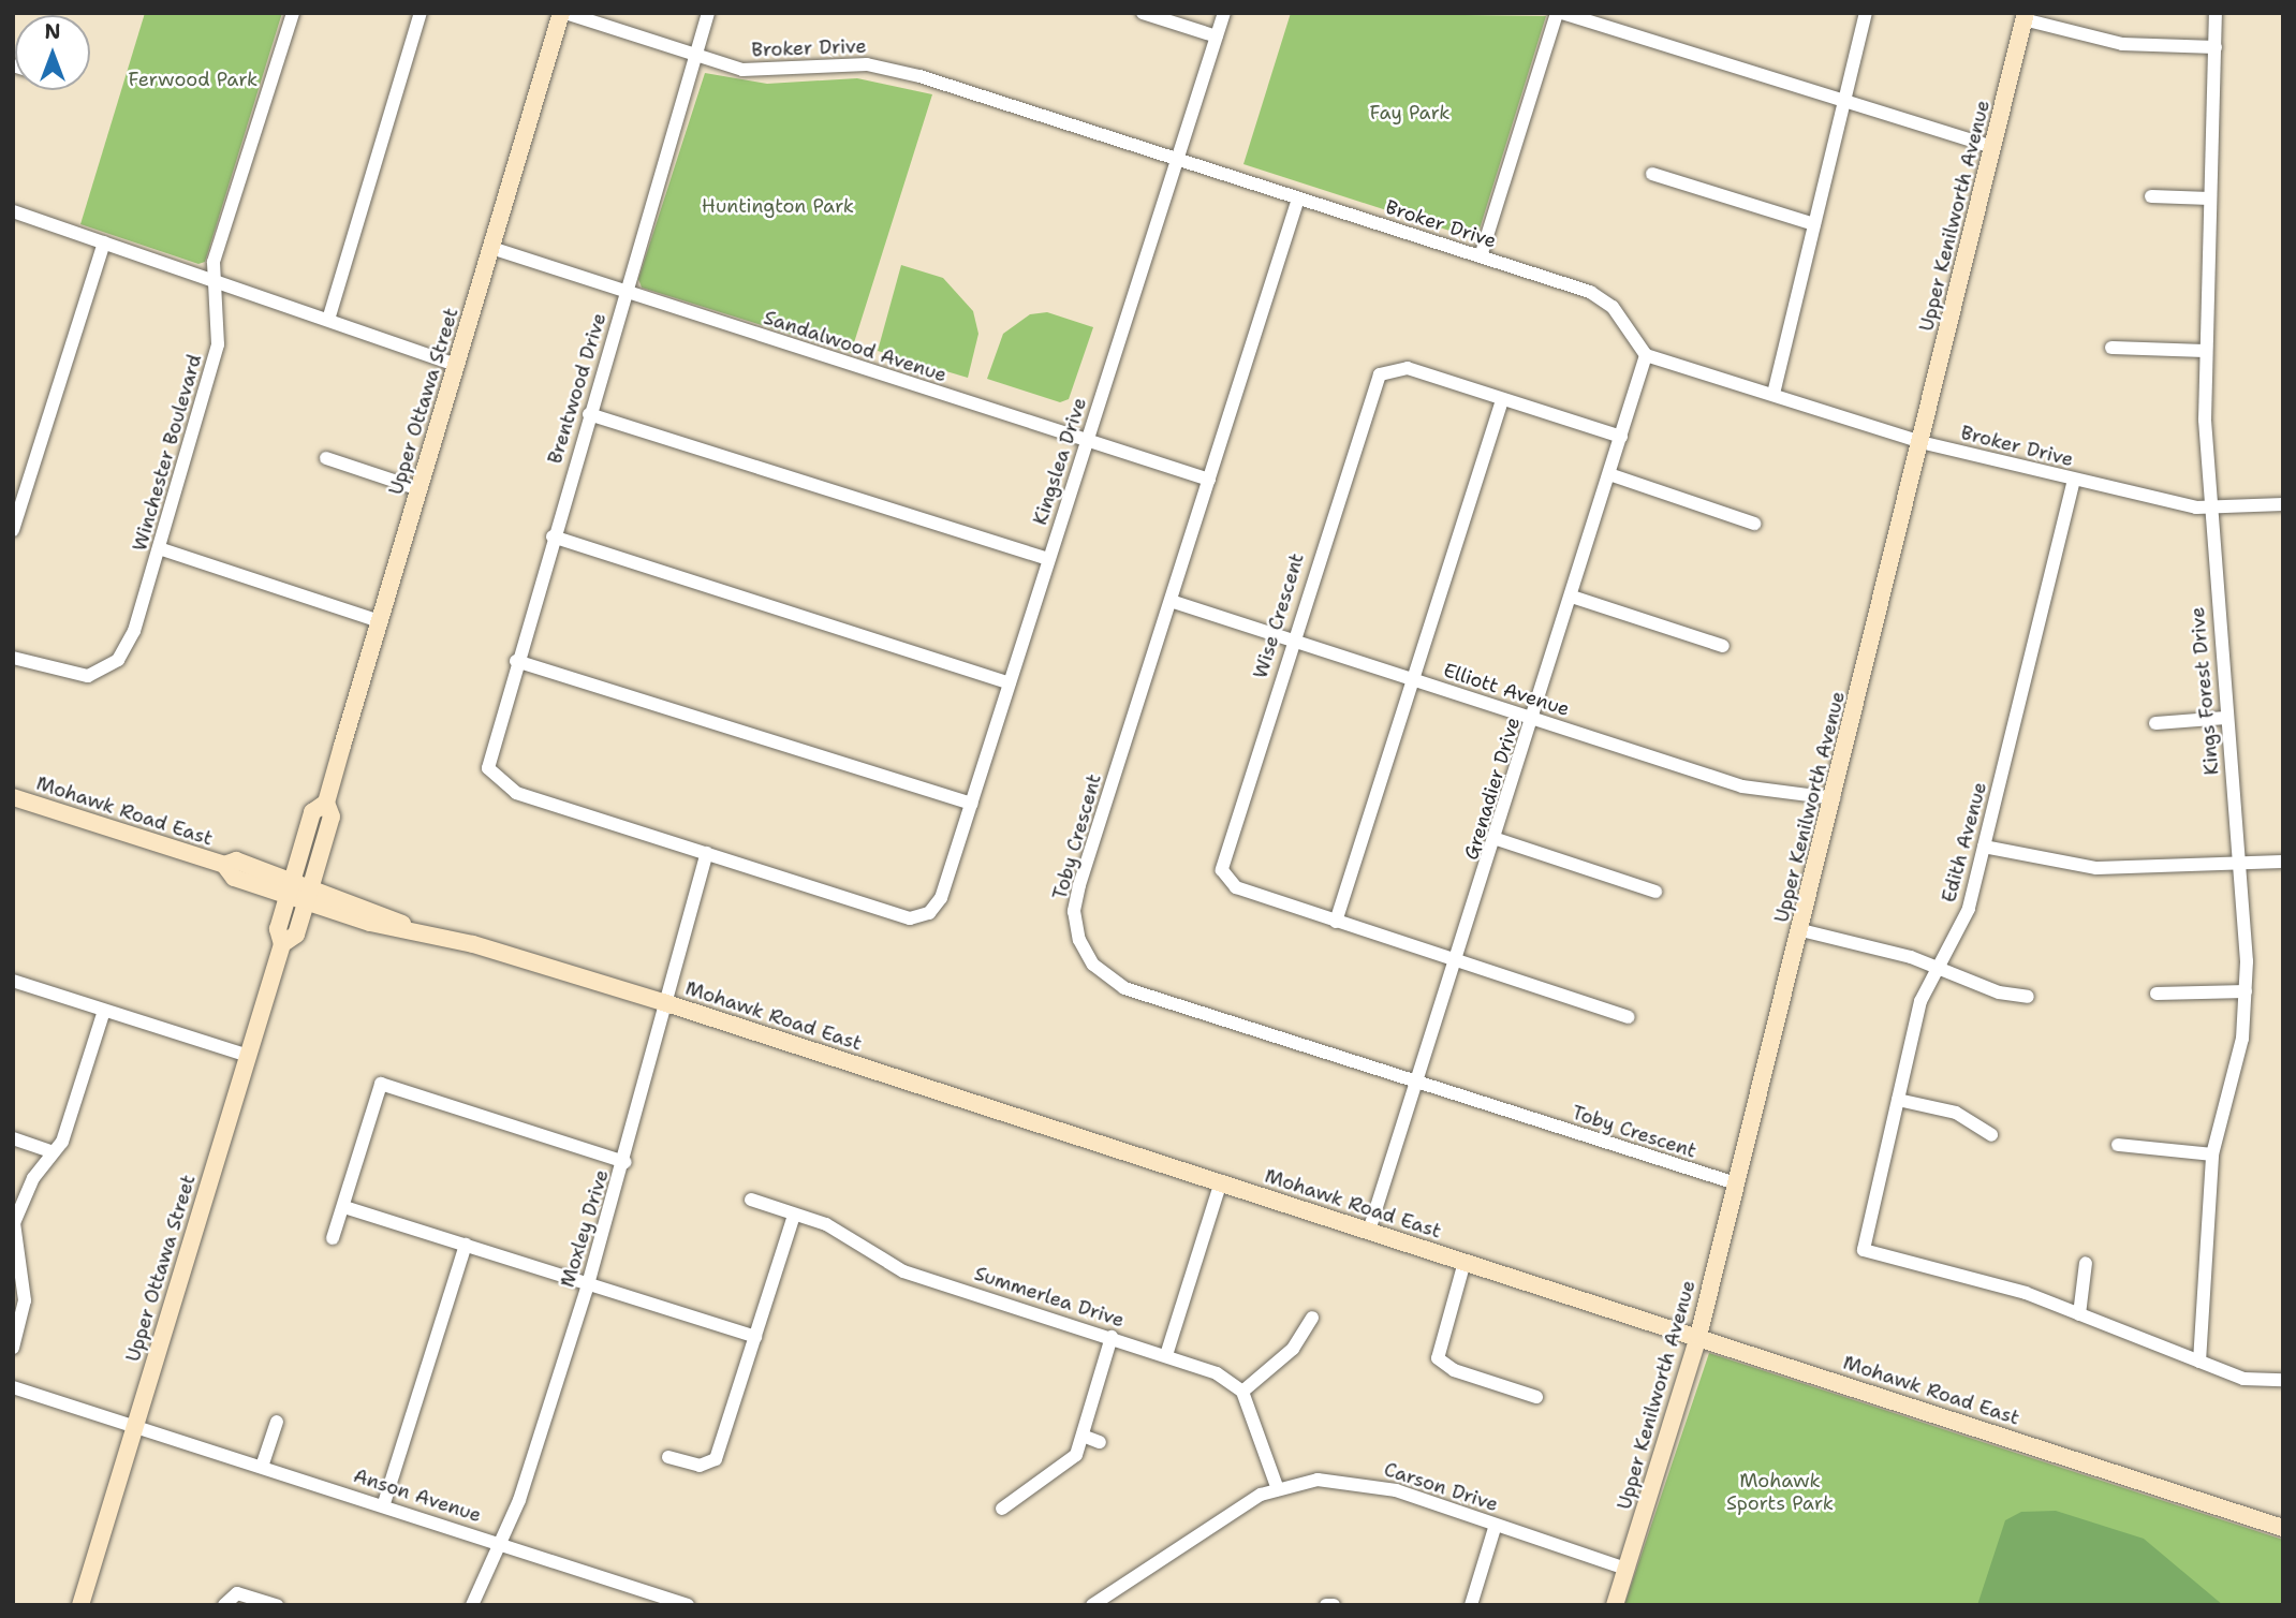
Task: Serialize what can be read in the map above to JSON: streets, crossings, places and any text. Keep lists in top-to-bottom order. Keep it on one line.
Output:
{"streets":{"main road":["Upper Kenilworth Avenue","Upper Ottawa Street","Mohawk Road East"],"street":["Broker Drive","Sandalwood Avenue","Brentwood Drive","Winchester Boulevard","Kingslea Drive","Wise Crescent","Elliott Avenue","Kings Forest Drive","Grenadier Drive","Toby Crescent","Edith Avenue","Moxley Drive","Summerlea Drive","Carson Drive","Anson Avenue"]},"crossings":[["Broker Drive","Upper Kenilworth Avenue"],["Broker Drive","Brentwood Drive"],["Broker Drive","Upper Ottawa Street"],["Broker Drive","Kingslea Drive"],["Broker Drive","Kings Forest Drive"],["Broker Drive","Grenadier Drive"],["Broker Drive","Toby Crescent"],["Broker Drive","Edith Avenue"],["Upper Kenilworth Avenue","Elliott Avenue"],["Upper Kenilworth Avenue","Mohawk Road East"],["Upper Kenilworth Avenue","Toby Crescent"],["Upper Kenilworth Avenue","Carson Drive"],["Sandalwood Avenue","Brentwood Drive"],["Sandalwood Avenue","Upper Ottawa Street"],["Sandalwood Avenue","Kingslea Drive"],["Sandalwood Avenue","Toby Crescent"],["Brentwood Drive","Kingslea Drive"],["Brentwood Drive","Moxley Drive"],["Upper Ottawa Street","Mohawk Road East"],["Upper Ottawa Street","Anson Avenue"],["Kingslea Drive","Moxley Drive"],["Wise Crescent","Elliott Avenue"],["Wise Crescent","Grenadier Drive"],["Elliott Avenue","Grenadier Drive"],["Elliott Avenue","Toby Crescent"],["Grenadier Drive","Mohawk Road East"],["Grenadier Drive","Toby Crescent"],["Mohawk Road East","Moxley Drive"],["Moxley Drive","Anson Avenue"]],"parks":["Ferwood Park","Fay Park","Huntington Park","Mohawk Sports Park"],"north":"top"}
